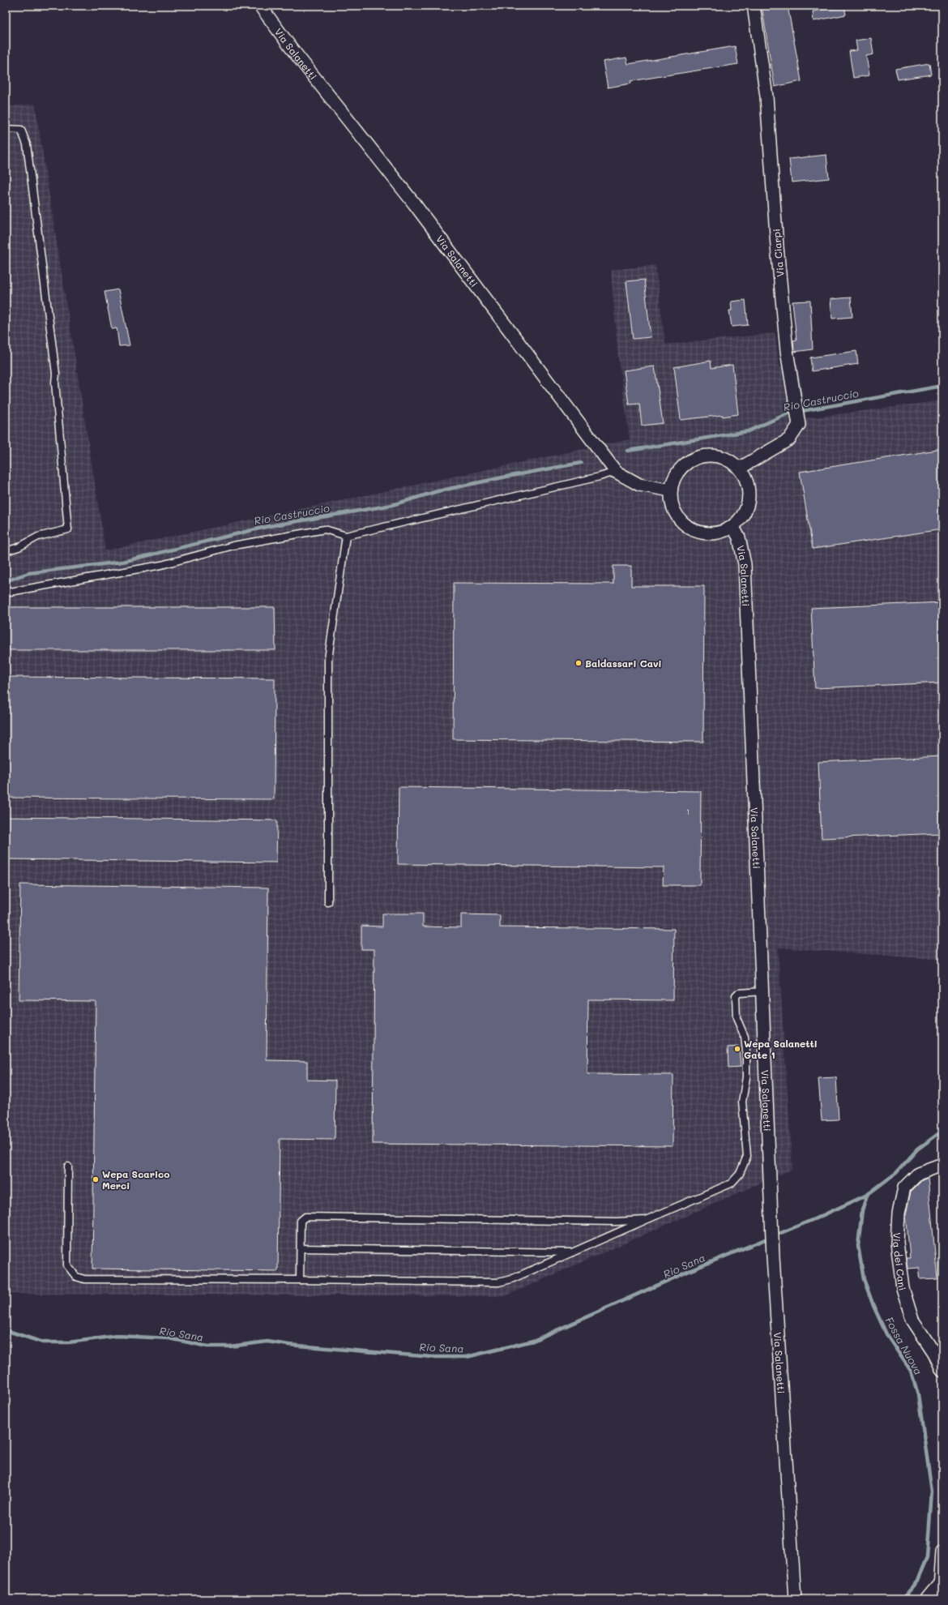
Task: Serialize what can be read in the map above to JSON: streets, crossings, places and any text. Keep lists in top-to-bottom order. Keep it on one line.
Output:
{"streets":{"street":["Via Salanetti","Via Ciarpi","Via dei Cani"]},"crossings":[["Via Salanetti","Via Ciarpi"]],"water":["Rio Castruccio","Rio Sana","Fossa Nuova"],"places":["Baldassari Cavi","Wepa Salanetti Gate 1","Wepa Scarico Merci"],"house_numbers":["1"]}
